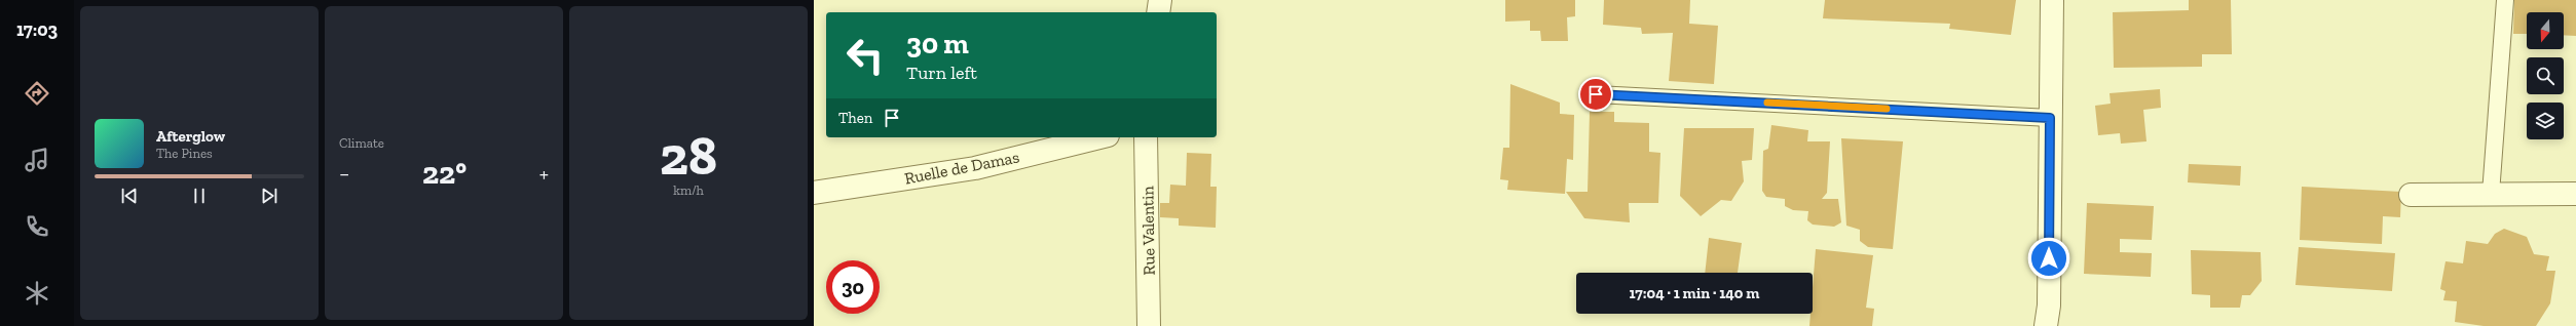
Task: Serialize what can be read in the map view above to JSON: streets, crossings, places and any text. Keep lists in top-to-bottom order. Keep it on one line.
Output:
{"streets":{"street":["Ruelle de Damas","Rue Valentin"]},"north":"bottom","page":{"tabs":"17:03","tile":["Climate",["28","km/h"]],"turn":["30 m","Turn left"],"then":"Then","song":["Afterglow","The Pines"],"heat":["−","22°","+"],"limit":"30","trip":"17:04 · 1 min · 140 m"}}
